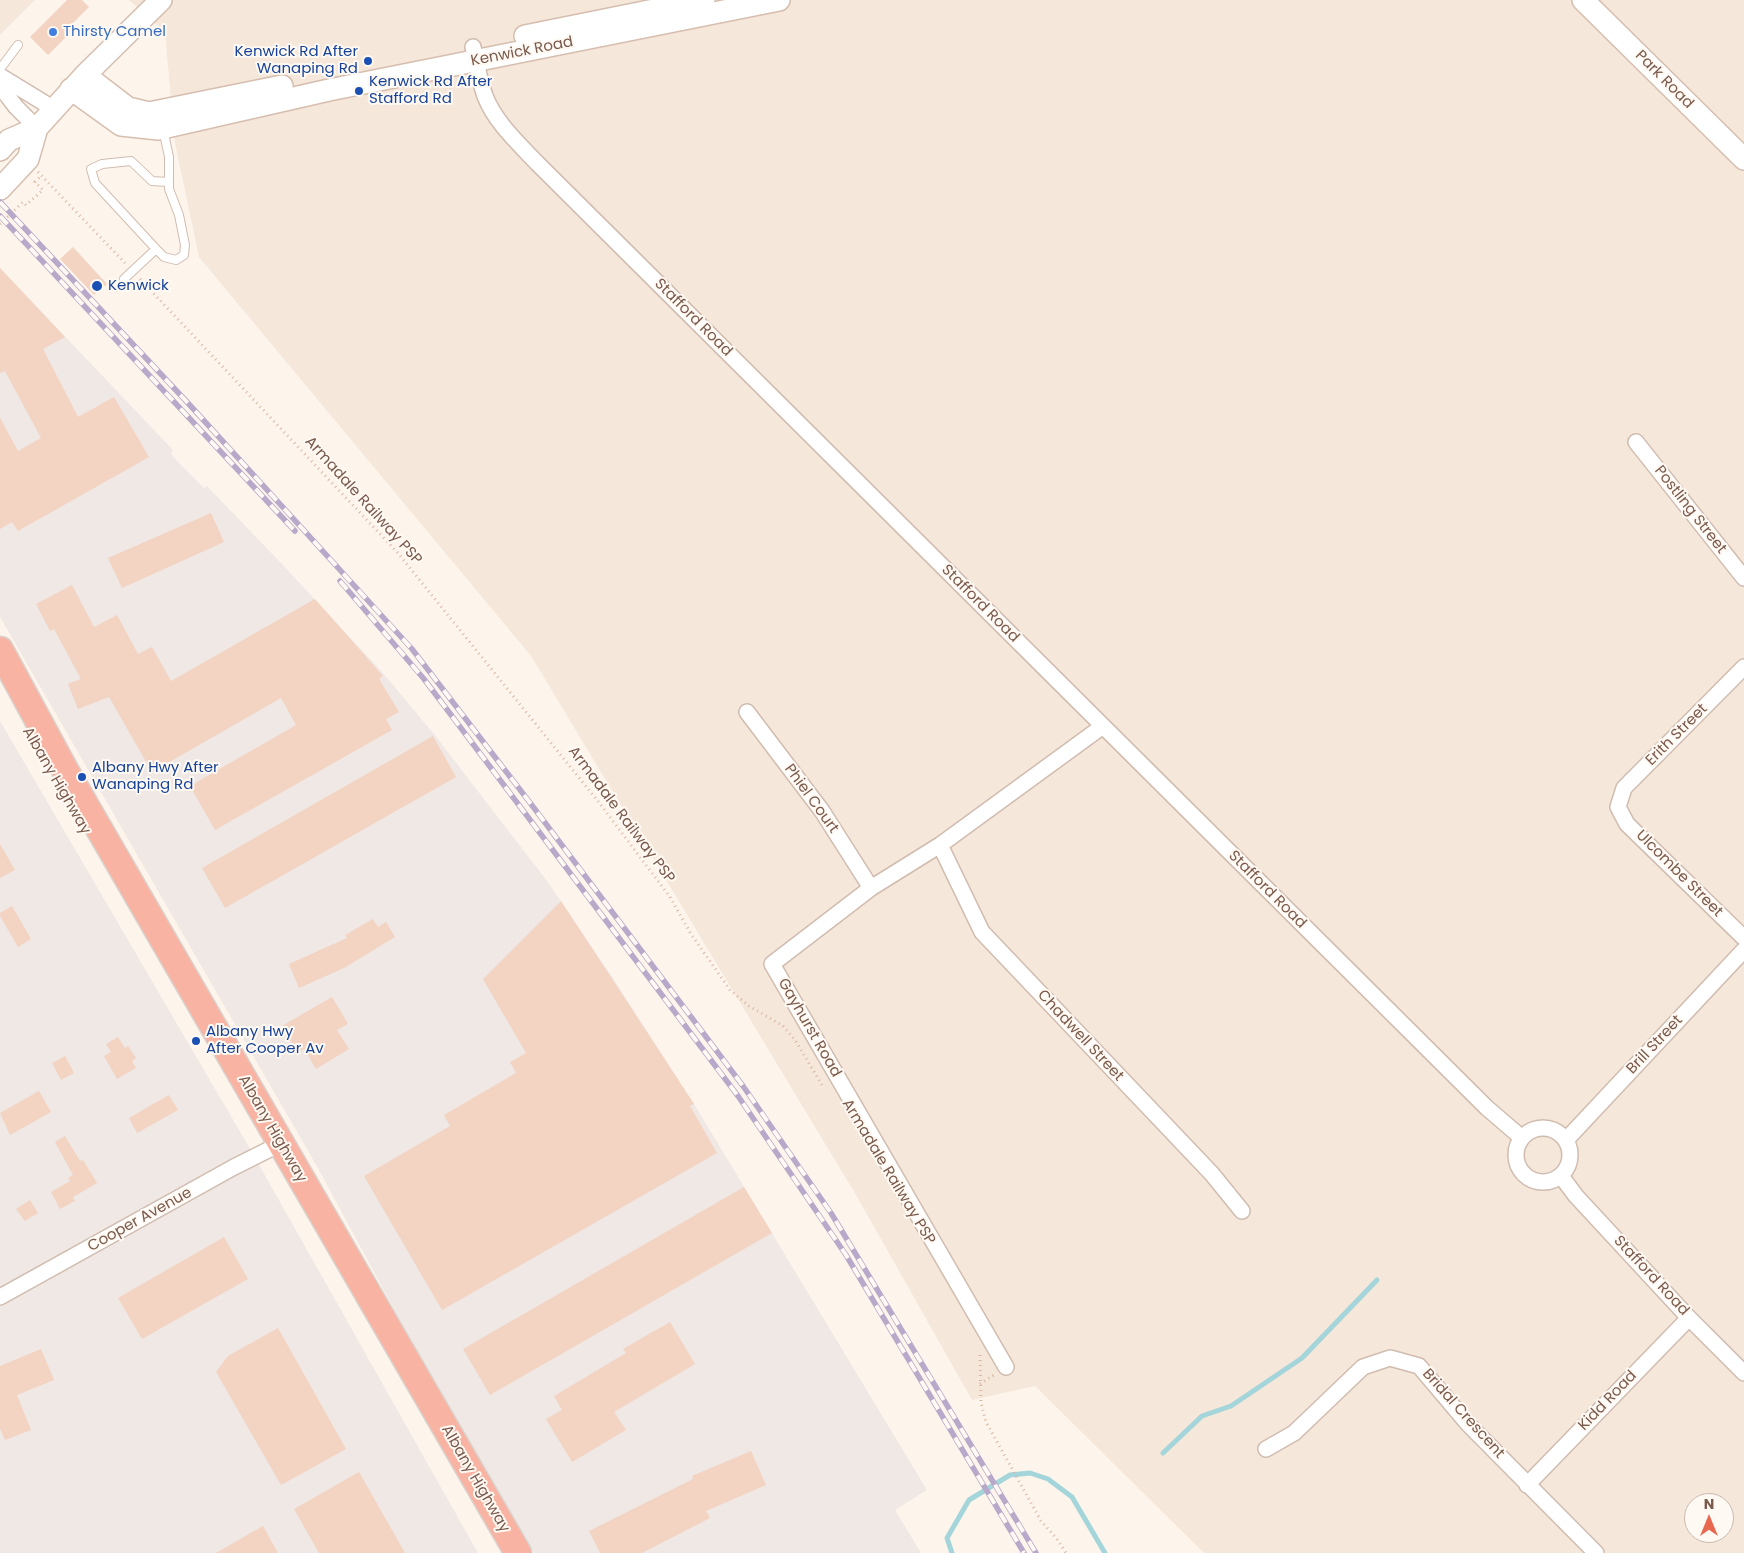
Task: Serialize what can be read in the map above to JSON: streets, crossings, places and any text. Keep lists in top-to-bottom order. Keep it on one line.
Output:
{"streets":{"highway":["Albany Highway"],"main road":["Kenwick Road","Park Road"],"street":["Stafford Road","Postling Street","Erith Street","Phiel Court","Ulcombe Street","Gayhurst Road","Chadwell Street","Brill Street","Cooper Avenue","Kidd Road","Bridal Crescent"],"path":["Armadale Railway PSP"]},"crossings":[["Kenwick Road","Stafford Road"],["Stafford Road","Gayhurst Road"],["Stafford Road","Brill Street"],["Stafford Road","Kidd Road"],["Erith Street","Ulcombe Street"],["Albany Highway","Cooper Avenue"],["Phiel Court","Gayhurst Road"],["Gayhurst Road","Chadwell Street"],["Kidd Road","Bridal Crescent"]],"places":["Thirsty Camel","Kenwick Rd After Wanaping Rd","Kenwick Rd After Stafford Rd","Kenwick","Albany Hwy After Wanaping Rd","Albany Hwy After Cooper Av"],"north":"top"}
